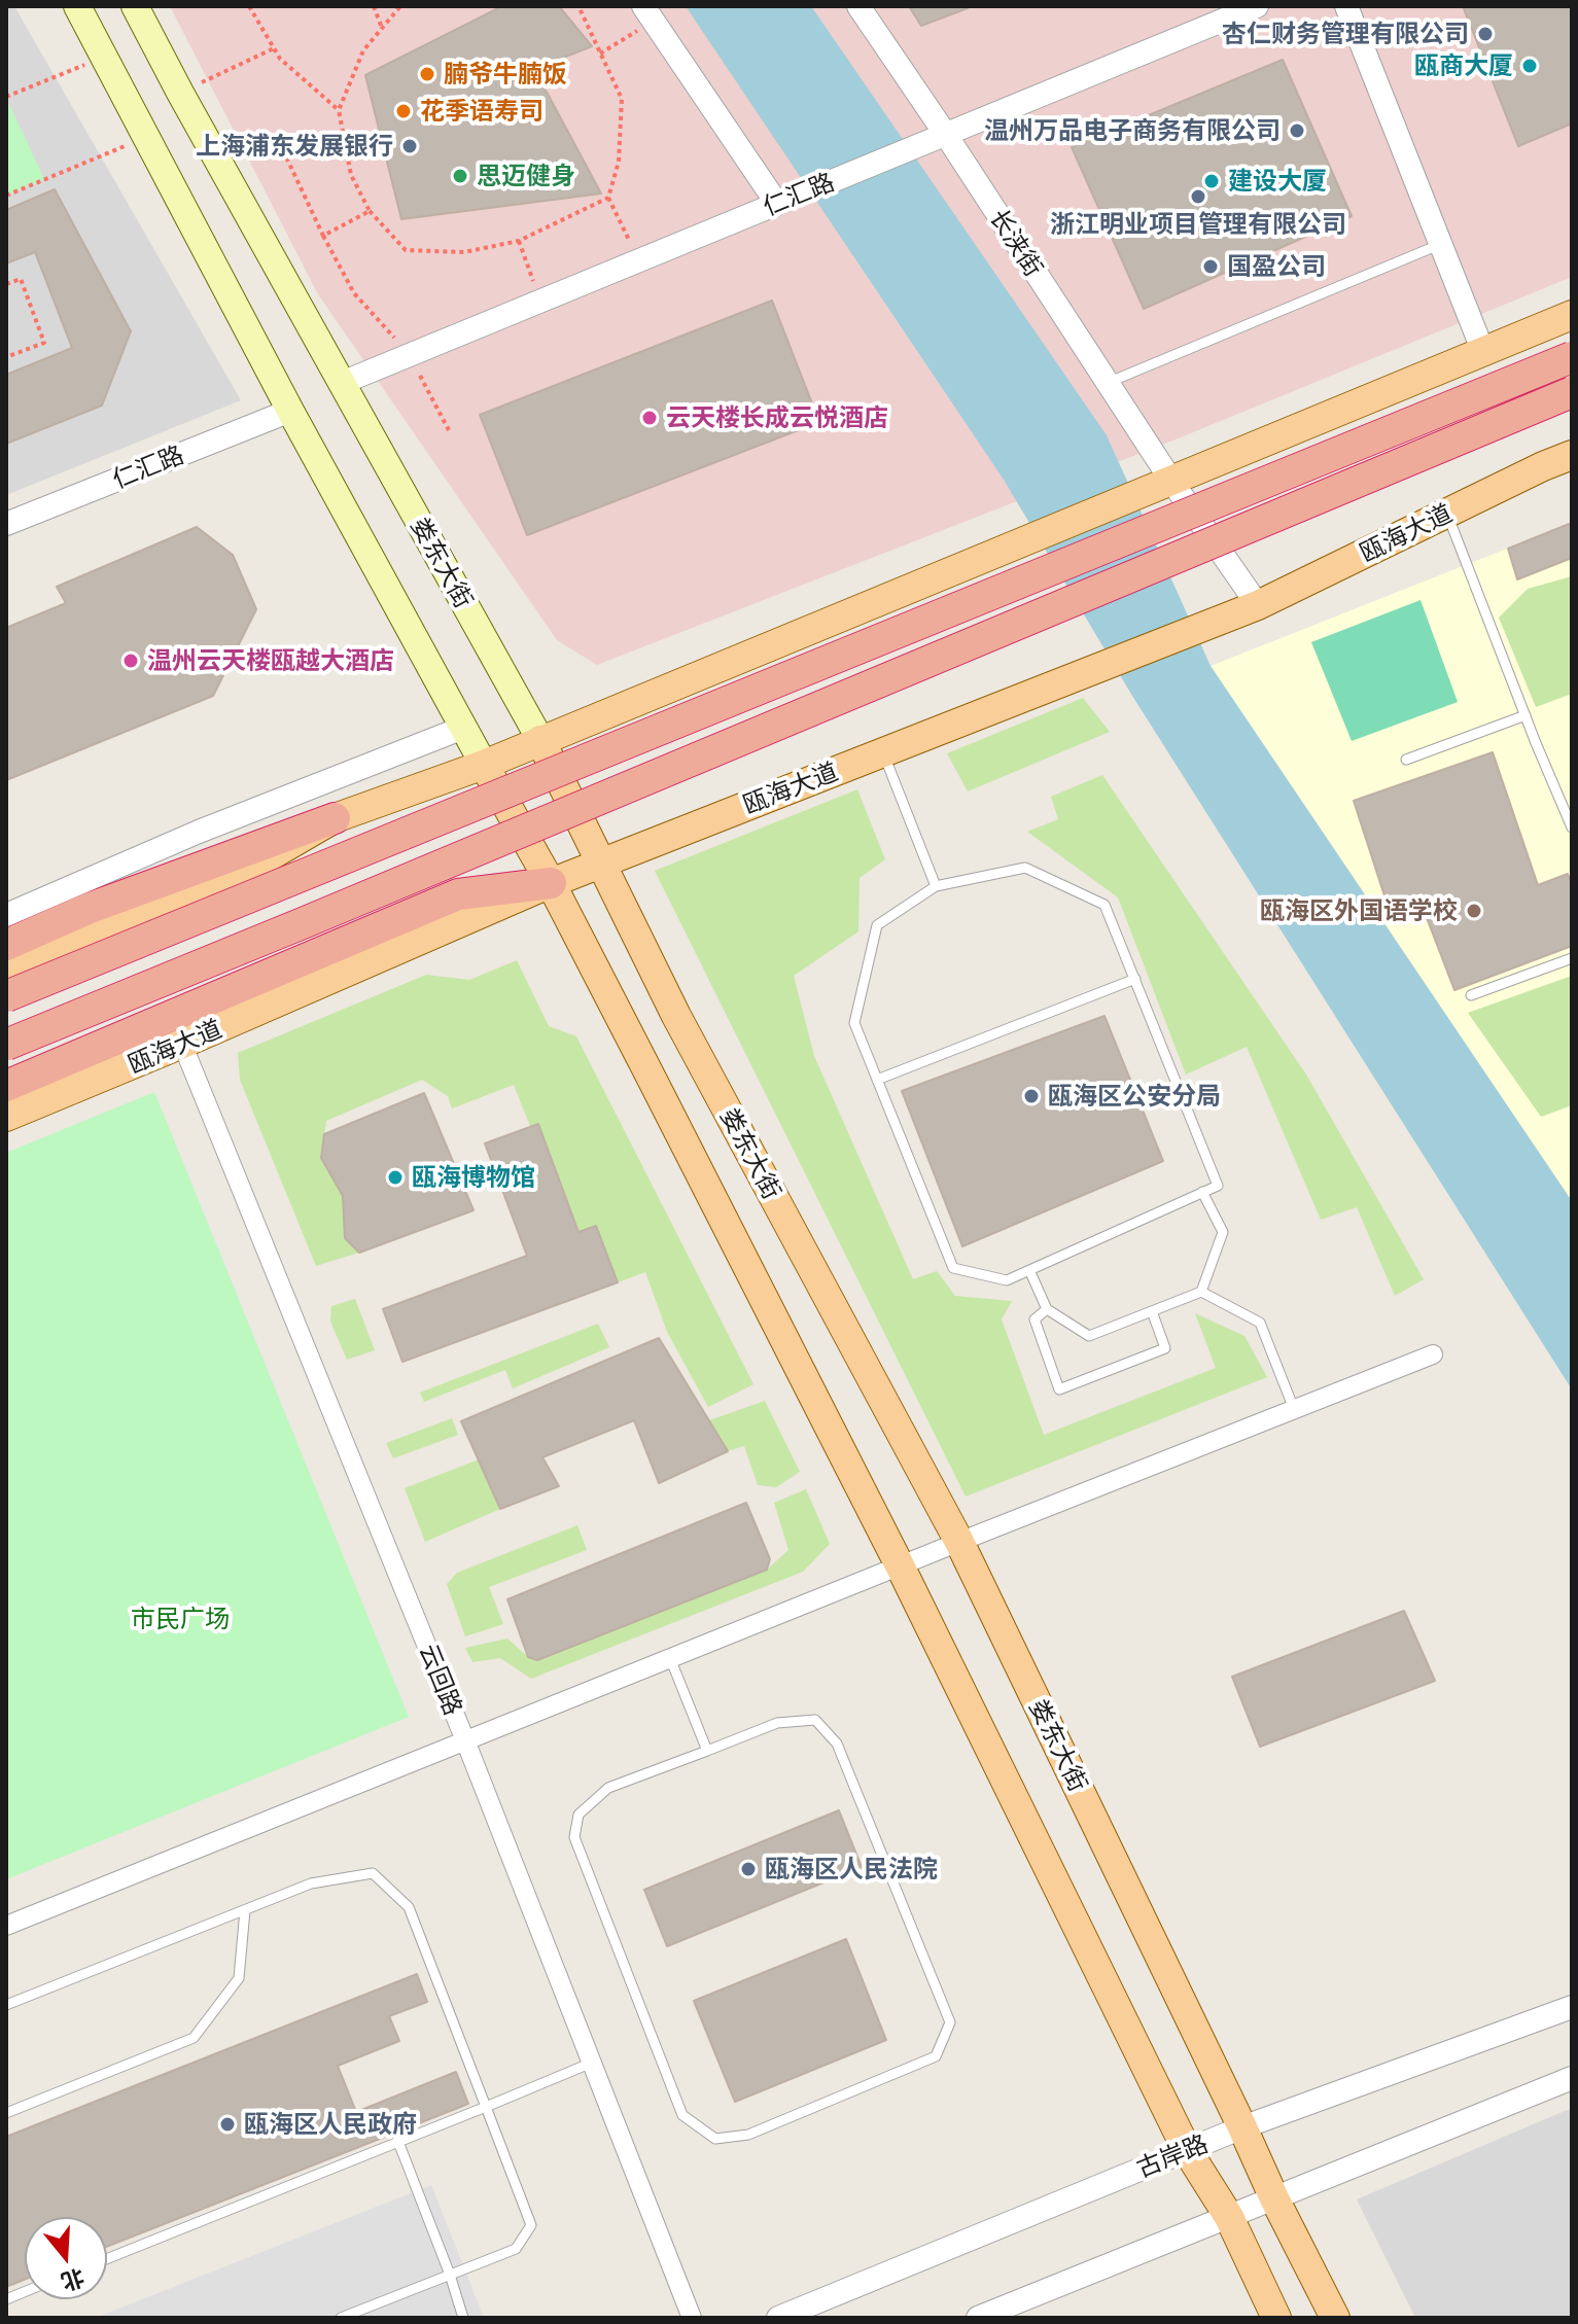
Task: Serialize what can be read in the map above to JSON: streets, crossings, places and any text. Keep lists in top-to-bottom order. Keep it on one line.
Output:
{"streets":{"main road":["瓯海大道","娄东大街"],"street":["仁汇路","长浃街","云回路","古岸路"]},"crossings":[["仁汇路","长浃街"],["仁汇路","娄东大街"],["长浃街","瓯海大道"],["瓯海大道","娄东大街"],["瓯海大道","云回路"],["娄东大街","古岸路"]],"parks":["市民广场"],"places":["杏仁财务管理有限公司","瓯商大厦","腩爷牛腩饭","花季语寿司","温州万品电子商务有限公司","上海浦东发展银行","思迈健身","建设大厦","浙江明业项目管理有限公司","国盈公司","云天楼长成云悦酒店","温州云天楼瓯越大酒店","瓯海区外国语学校","瓯海区公安分局","瓯海博物馆","瓯海区人民法院","瓯海区人民政府"],"north":"bottom"}
